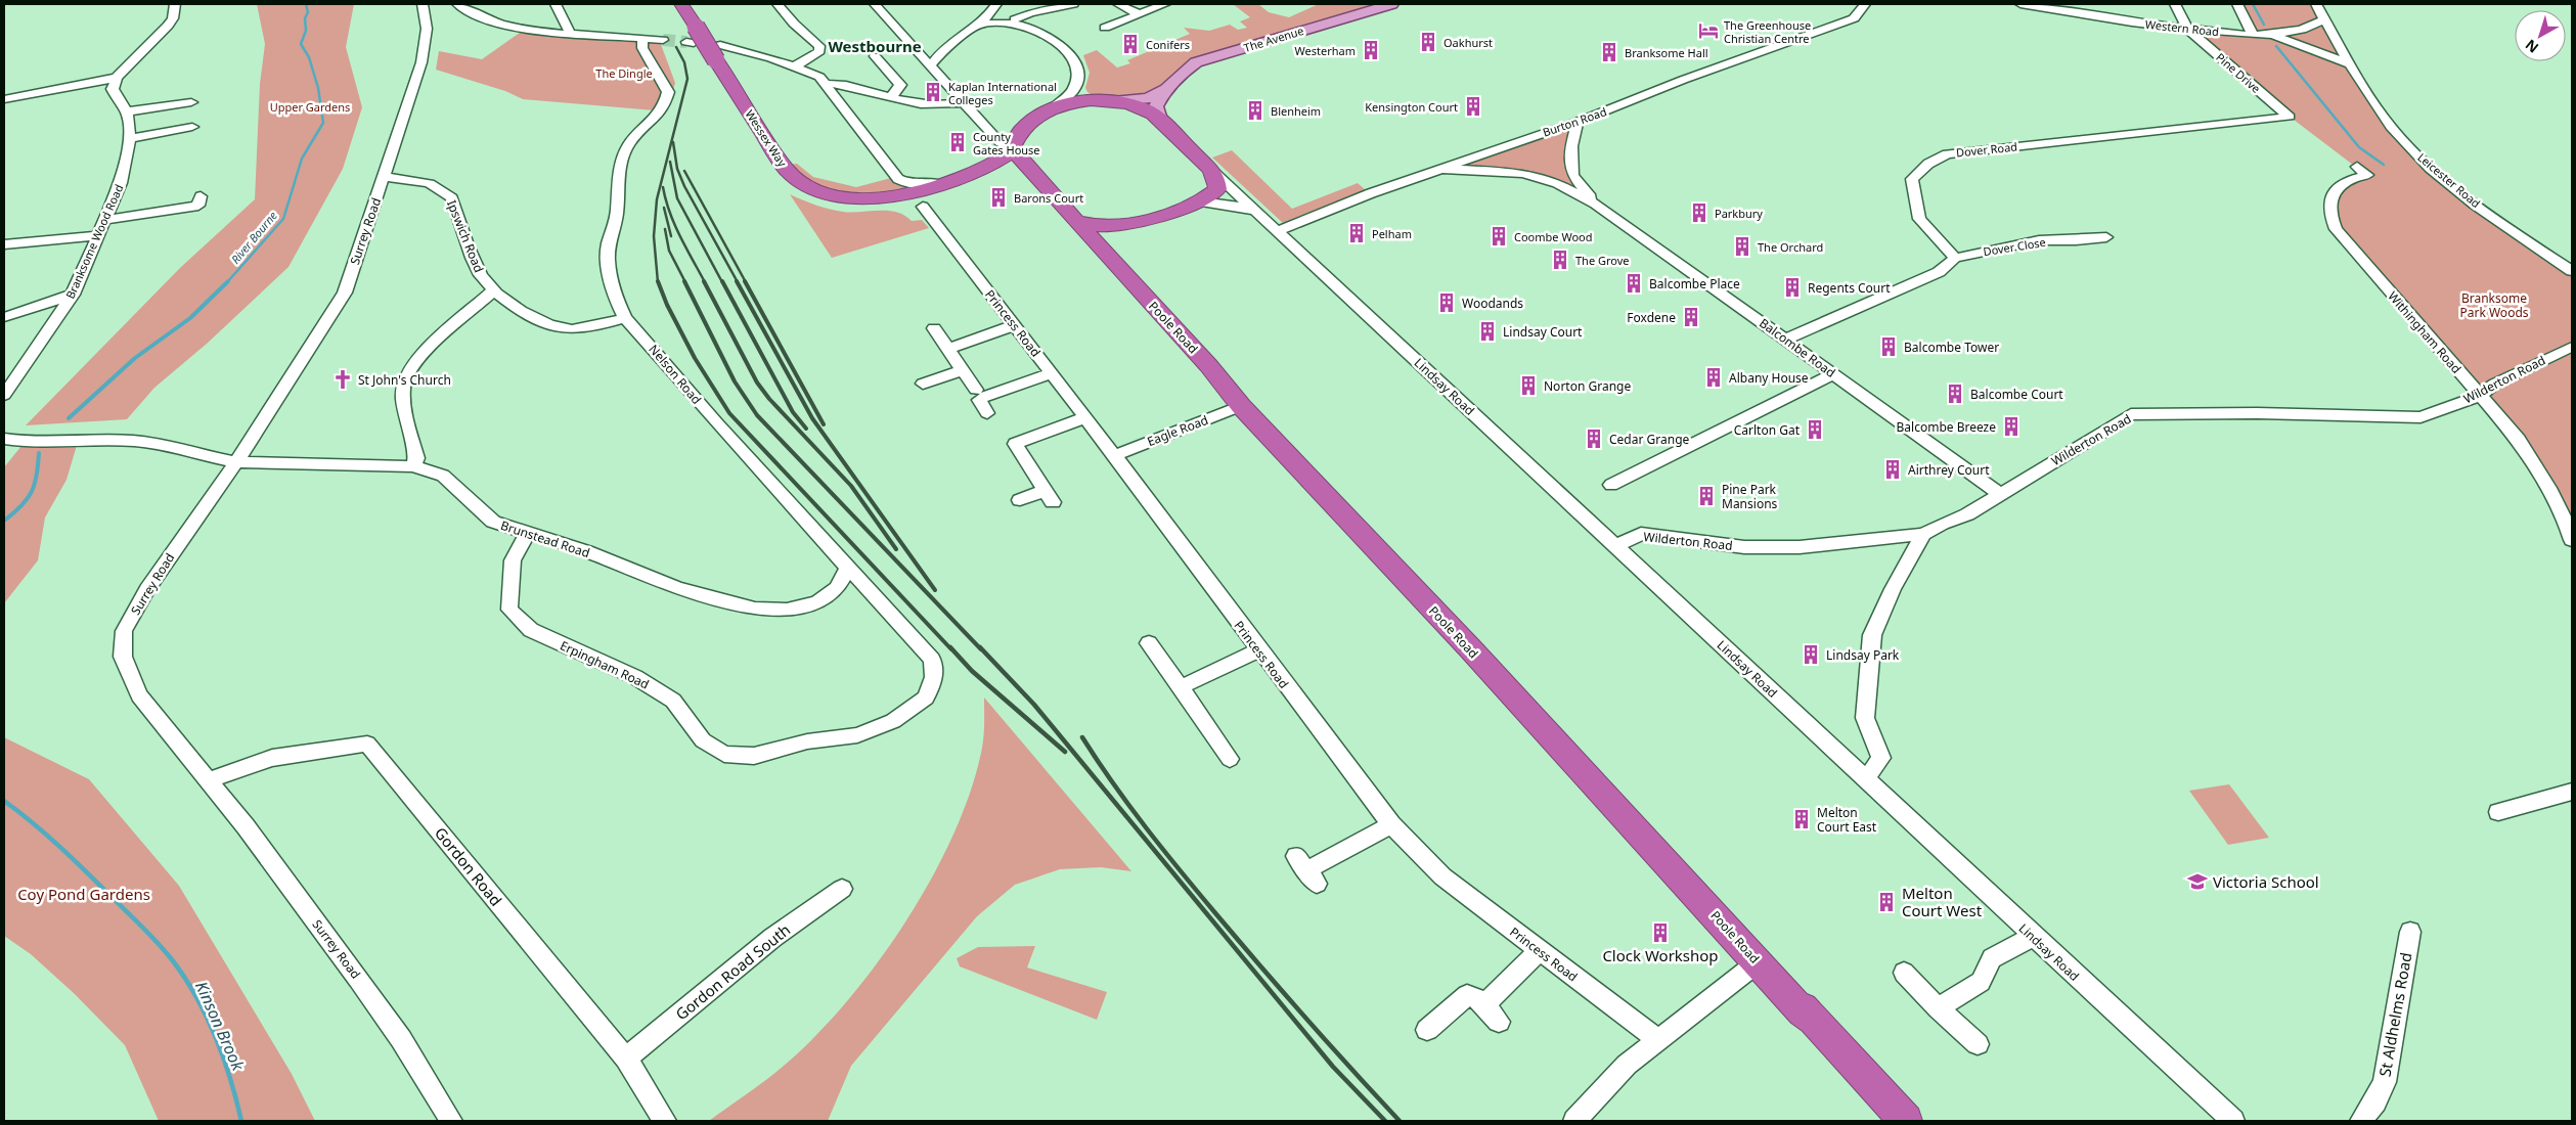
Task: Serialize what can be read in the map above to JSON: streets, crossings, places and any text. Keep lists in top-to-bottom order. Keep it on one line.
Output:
{"streets":{"highway":["Wessex Way","Poole Road"],"main road":["The Avenue"],"street":["Western Road","Pine Drive","Burton Road","Dover Road","Leicester Road","Surrey Road","Ipswich Road","Branksome Wood Road","Dover Close","Princess Road","Withingham Road","Balcombe Road","Nelson Road","Wilderton Road","Lindsay Road","Eagle Road","Brunstead Road","Erpingham Road","Gordon Road","Gordon Road South","St Aldhelms Road"]},"crossings":[["Western Road","Pine Drive"],["Western Road","Leicester Road"],["Pine Drive","Dover Road"],["Burton Road","Balcombe Road"],["Burton Road","Lindsay Road"],["Wessex Way","Princess Road"],["Wessex Way","Poole Road"],["Dover Road","Dover Close"],["Surrey Road","Ipswich Road"],["Surrey Road","Brunstead Road"],["Surrey Road","Gordon Road"],["Ipswich Road","Nelson Road"],["Princess Road","Eagle Road"],["Poole Road","Eagle Road"],["Withingham Road","Wilderton Road"],["Balcombe Road","Wilderton Road"],["Nelson Road","Brunstead Road"],["Nelson Road","Erpingham Road"],["Wilderton Road","Lindsay Road"],["Brunstead Road","Erpingham Road"],["Gordon Road","Gordon Road South"]],"districts":["Westbourne"],"water":["River Bourne","Kinson Brook"],"parks":["The Dingle","Upper Gardens","Branksome Park Woods","Coy Pond Gardens"],"places":{"hotel":["The Greenhouse Christian Centre"],"building":["Oakhurst","Conifers","Westerham","Branksome Hall","Kaplan International Colleges","Kensington Court","Blenheim","County Gates House","Barons Court","Parkbury","Pelham","Coombe Wood","The Orchard","The Grove","Balcombe Place","Regents Court","Woodands","Foxdene","Lindsay Court","Balcombe Tower","Albany House","Norton Grange","Balcombe Court","Balcombe Breeze","Carlton Gat","Cedar Grange","Airthrey Court","Pine Park Mansions","Lindsay Park","Melton Court East","Melton Court West","Clock Workshop"],"church":["St John's Church"],"school or university":["Victoria School"]},"north":"bottom left"}
